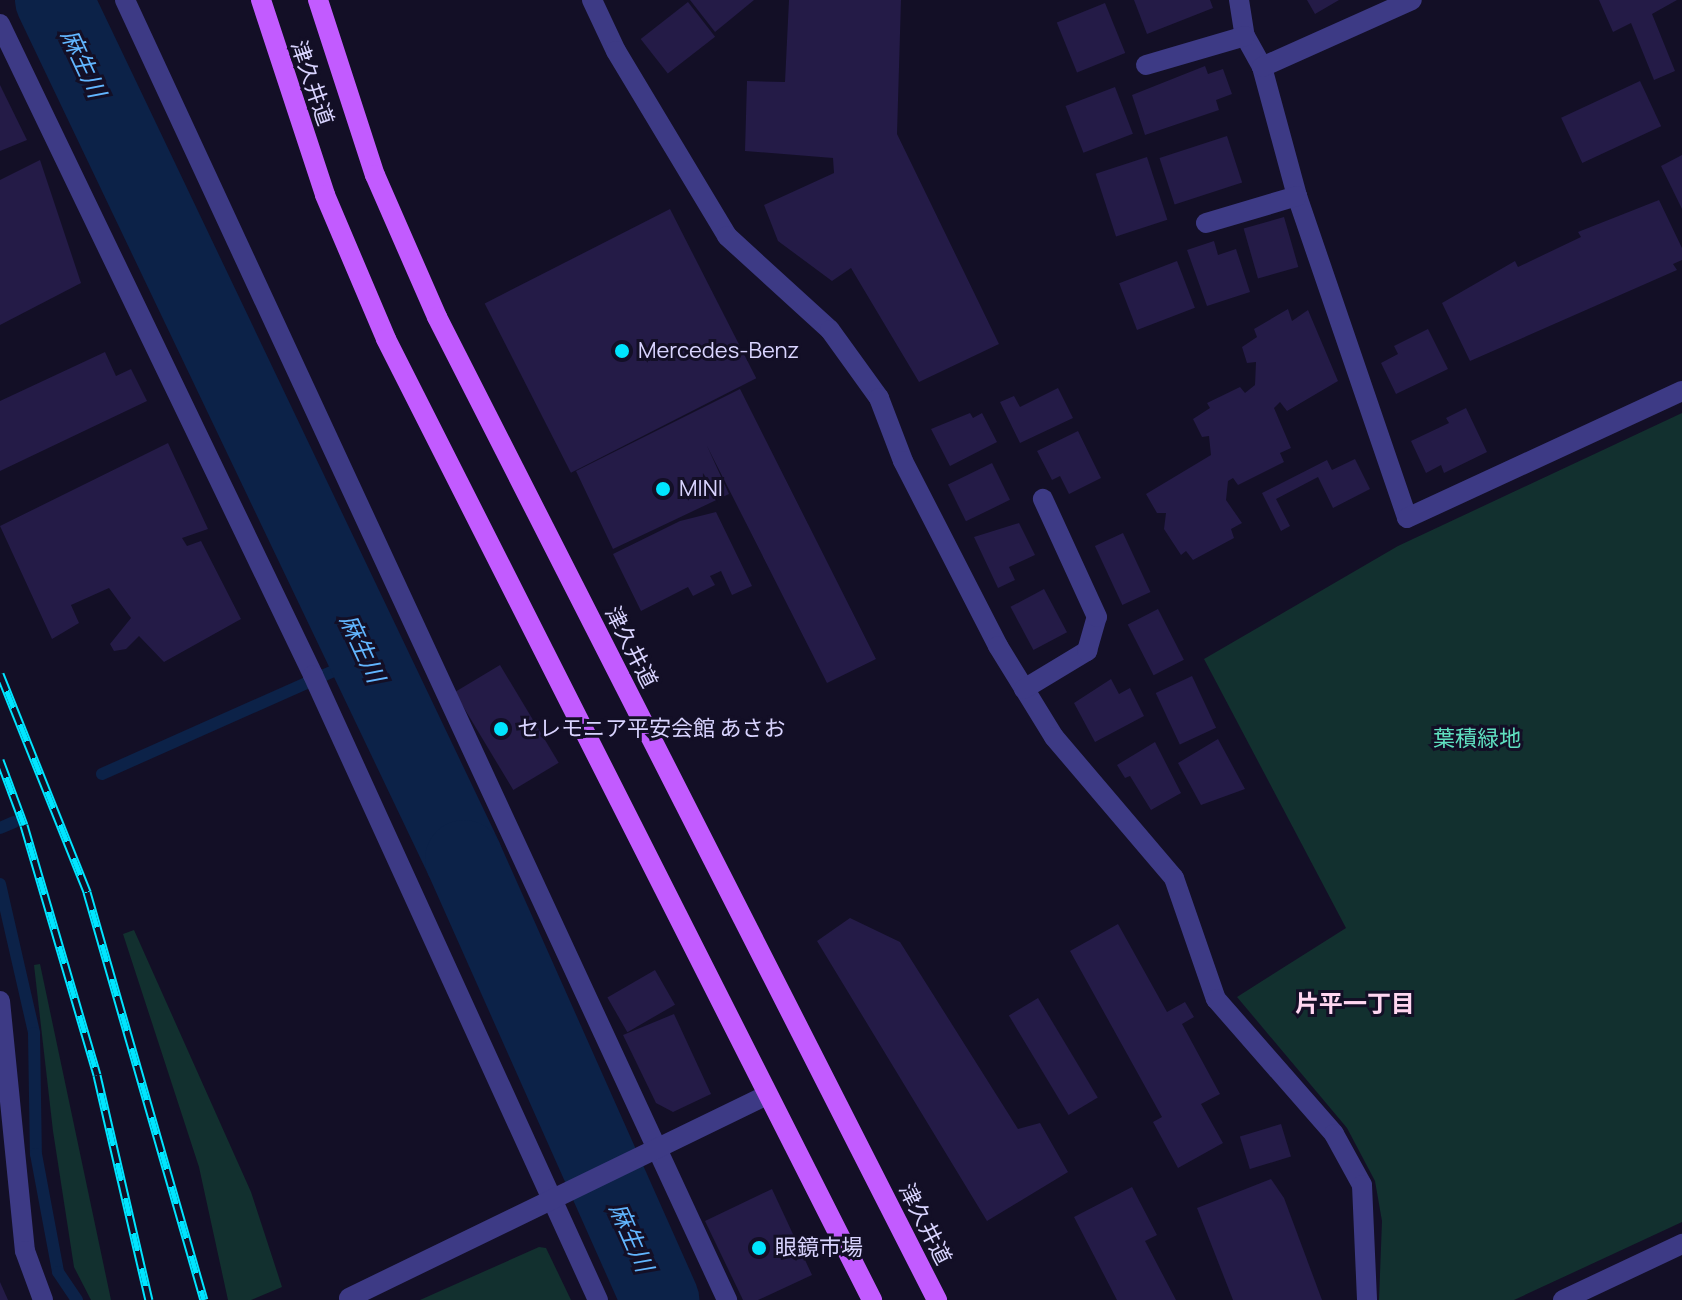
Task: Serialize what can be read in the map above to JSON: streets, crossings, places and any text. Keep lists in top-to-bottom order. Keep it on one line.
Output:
{"streets":{"main road":["津久井道"]},"districts":["片平一丁目"],"water":["麻生川"],"parks":["葉積緑地"],"places":["Mercedes-Benz","MINI","セレモニア平安会館 あさお","眼鏡市場"]}
